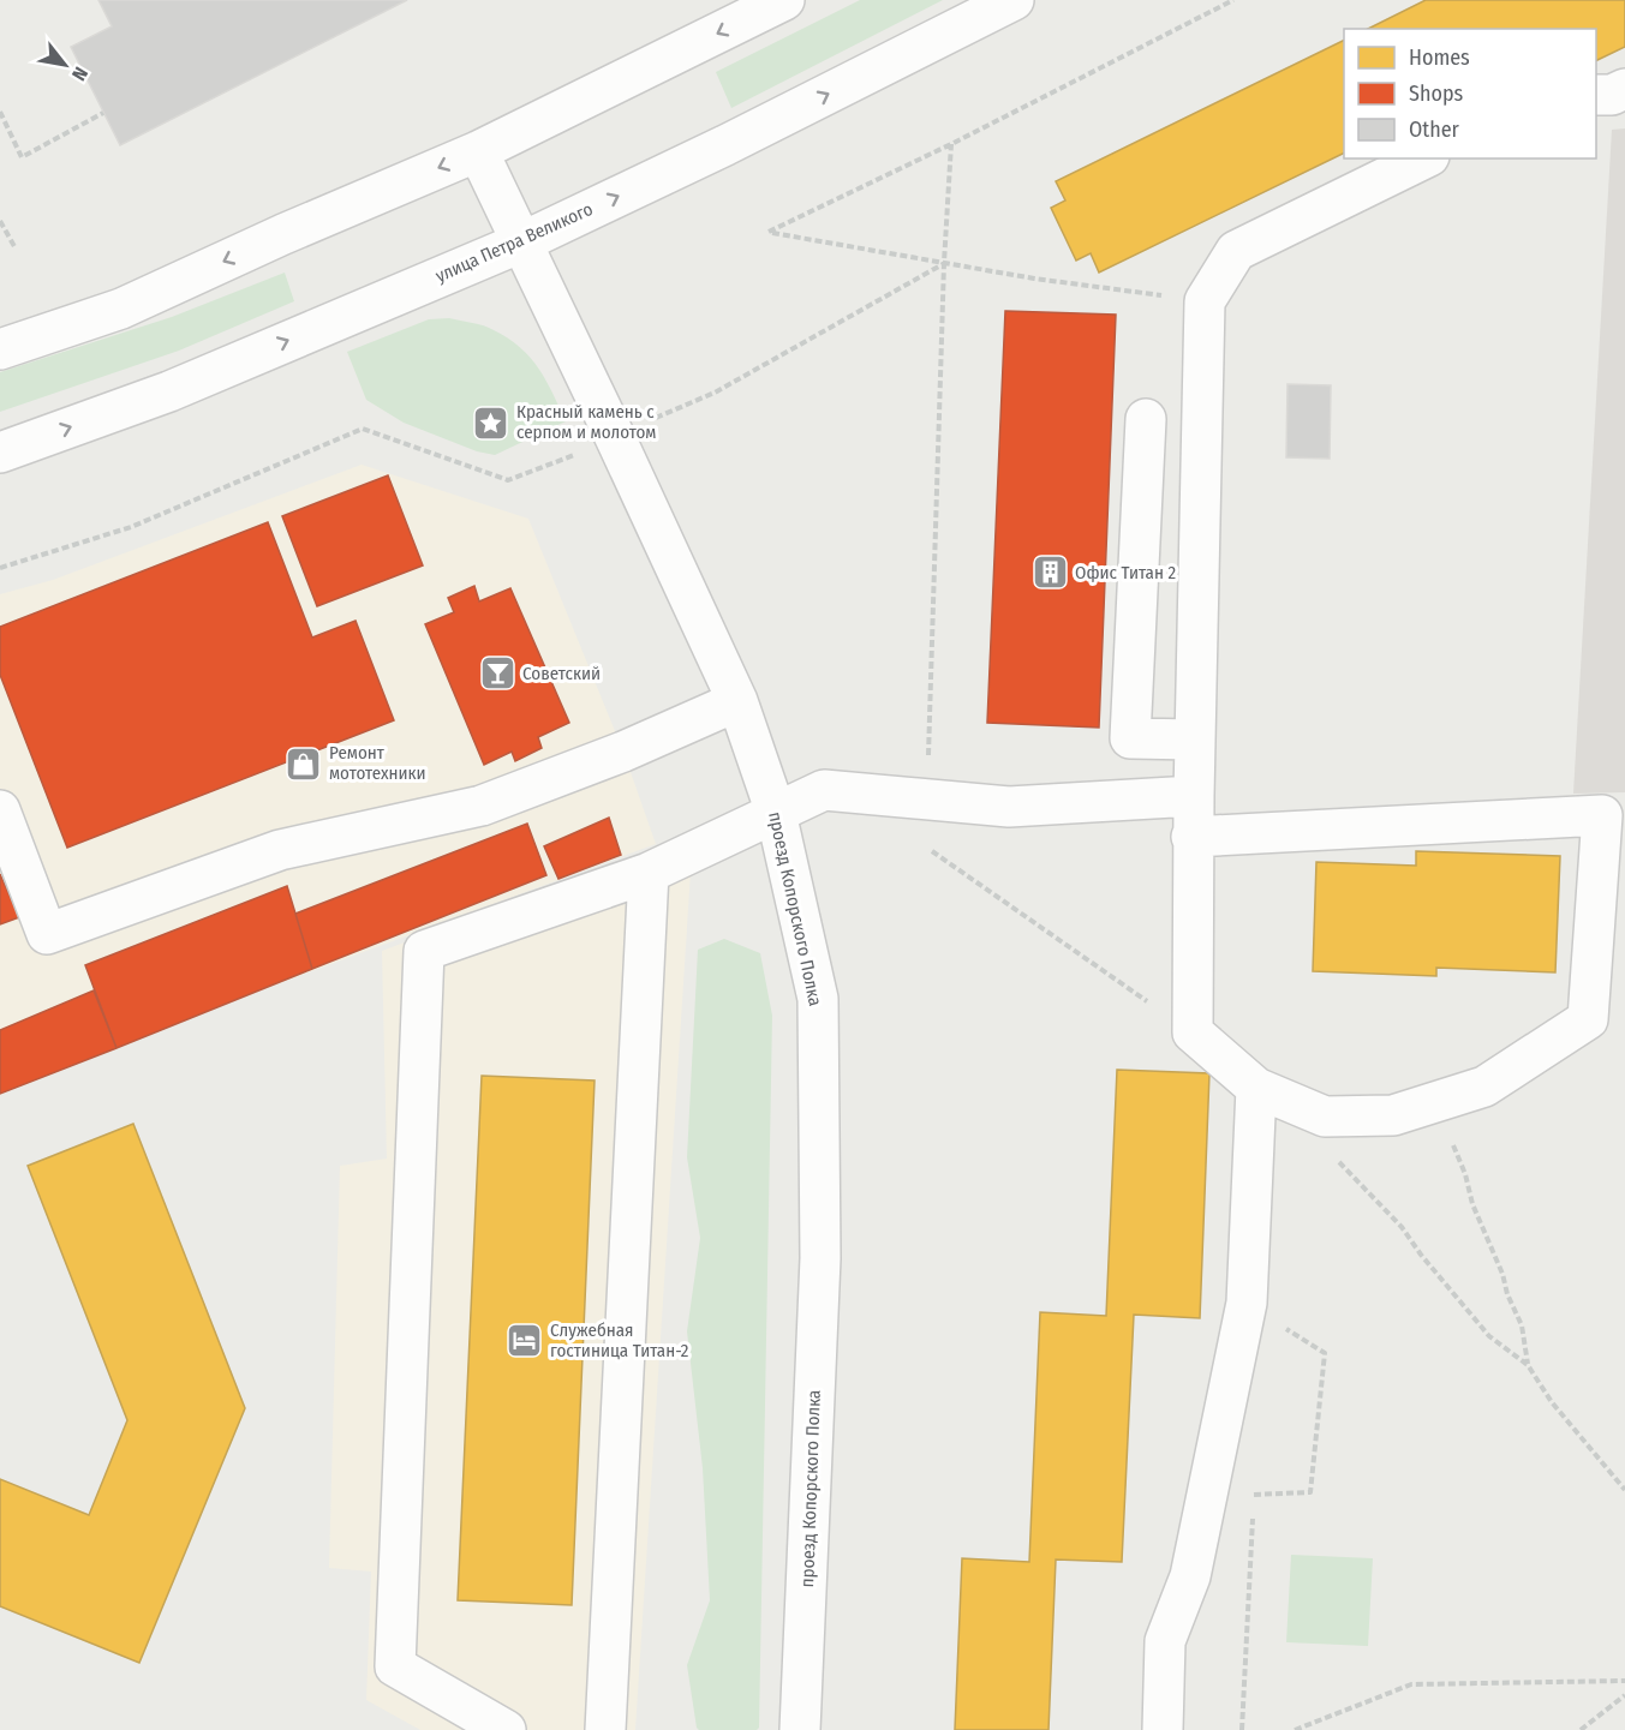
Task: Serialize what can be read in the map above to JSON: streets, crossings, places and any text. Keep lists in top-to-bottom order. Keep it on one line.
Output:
{"streets":{"street":["улица Петра Великого","проезд Копорского Полка"]},"crossings":[["улица Петра Великого","проезд Копорского Полка"]],"places":{"place":["Красный камень с серпом и молотом"],"building":["Офис Титан 2"],"bar":["Советский"],"shop":["Ремонт мототехники"],"hotel":["Служебная гостиница Титан-2"]},"legend":["Homes","Shops","Other"],"north":"bottom right"}
